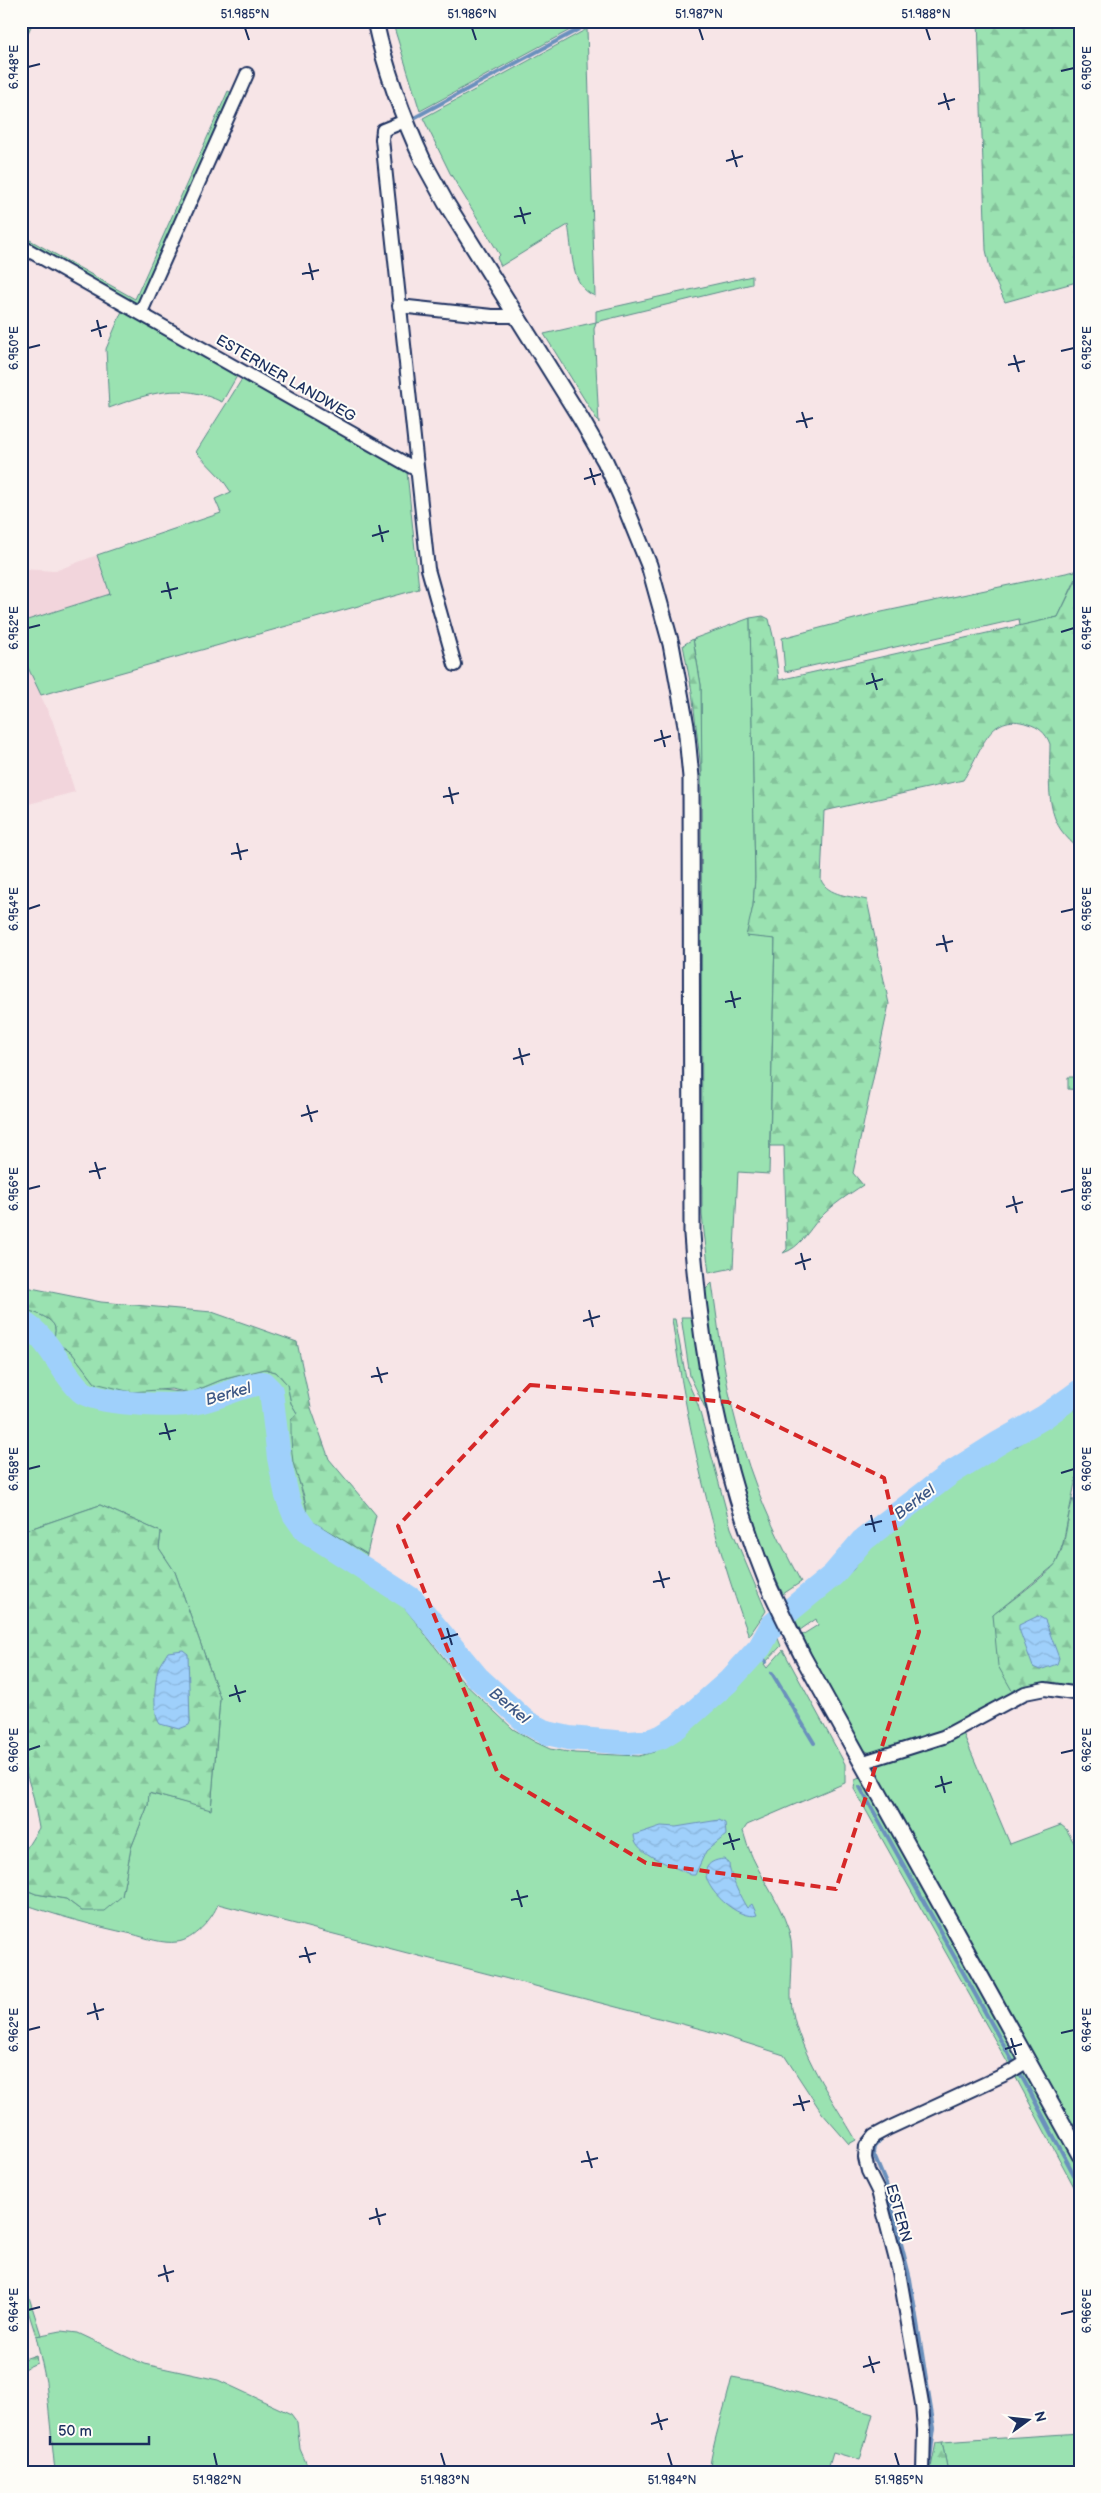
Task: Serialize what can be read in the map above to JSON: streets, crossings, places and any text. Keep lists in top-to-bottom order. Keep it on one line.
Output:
{"streets":{"street":["ESTERNER LANDWEG","ESTERN"]},"water":["Berkel"],"scale_bar":"50 m","north":"right","coordinates":["51.985°N","51.986°N","51.987°N","51.988°N","6.948°E","6.950°E","6.952°E","6.954°E","6.956°E","6.958°E","6.960°E","6.962°E","6.964°E","6.966°E","51.982°N","51.983°N","51.984°N"]}
